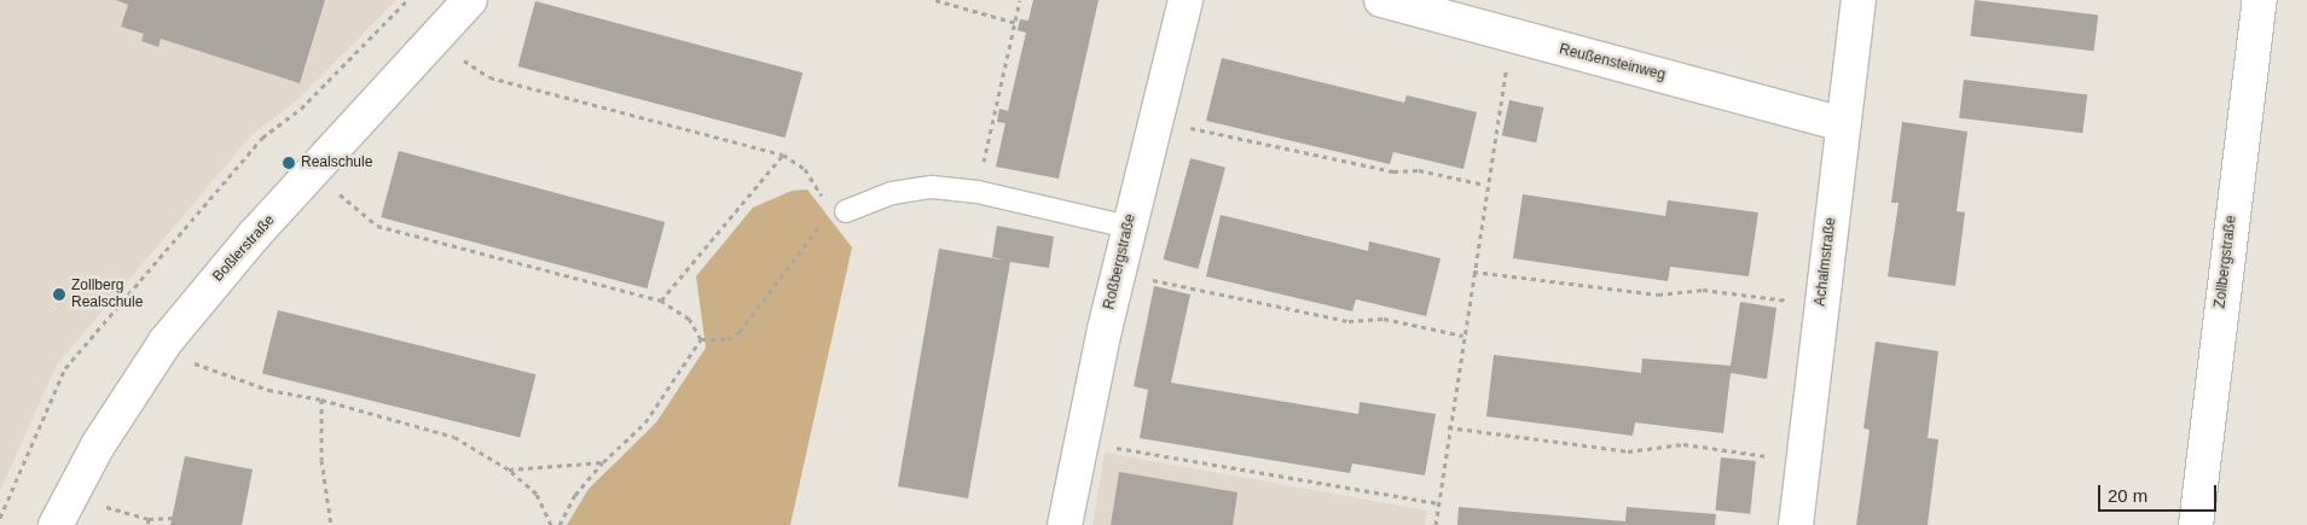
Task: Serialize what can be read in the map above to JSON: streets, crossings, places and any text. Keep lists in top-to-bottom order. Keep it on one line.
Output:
{"streets":{"street":["Reußensteinweg","Boßlerstraße","Roßbergstraße","Achalmstraße","Zollbergstraße"]},"crossings":[["Reußensteinweg","Achalmstraße"]],"places":["Realschule","Zollberg Realschule"],"scale_bar":"20 m"}
